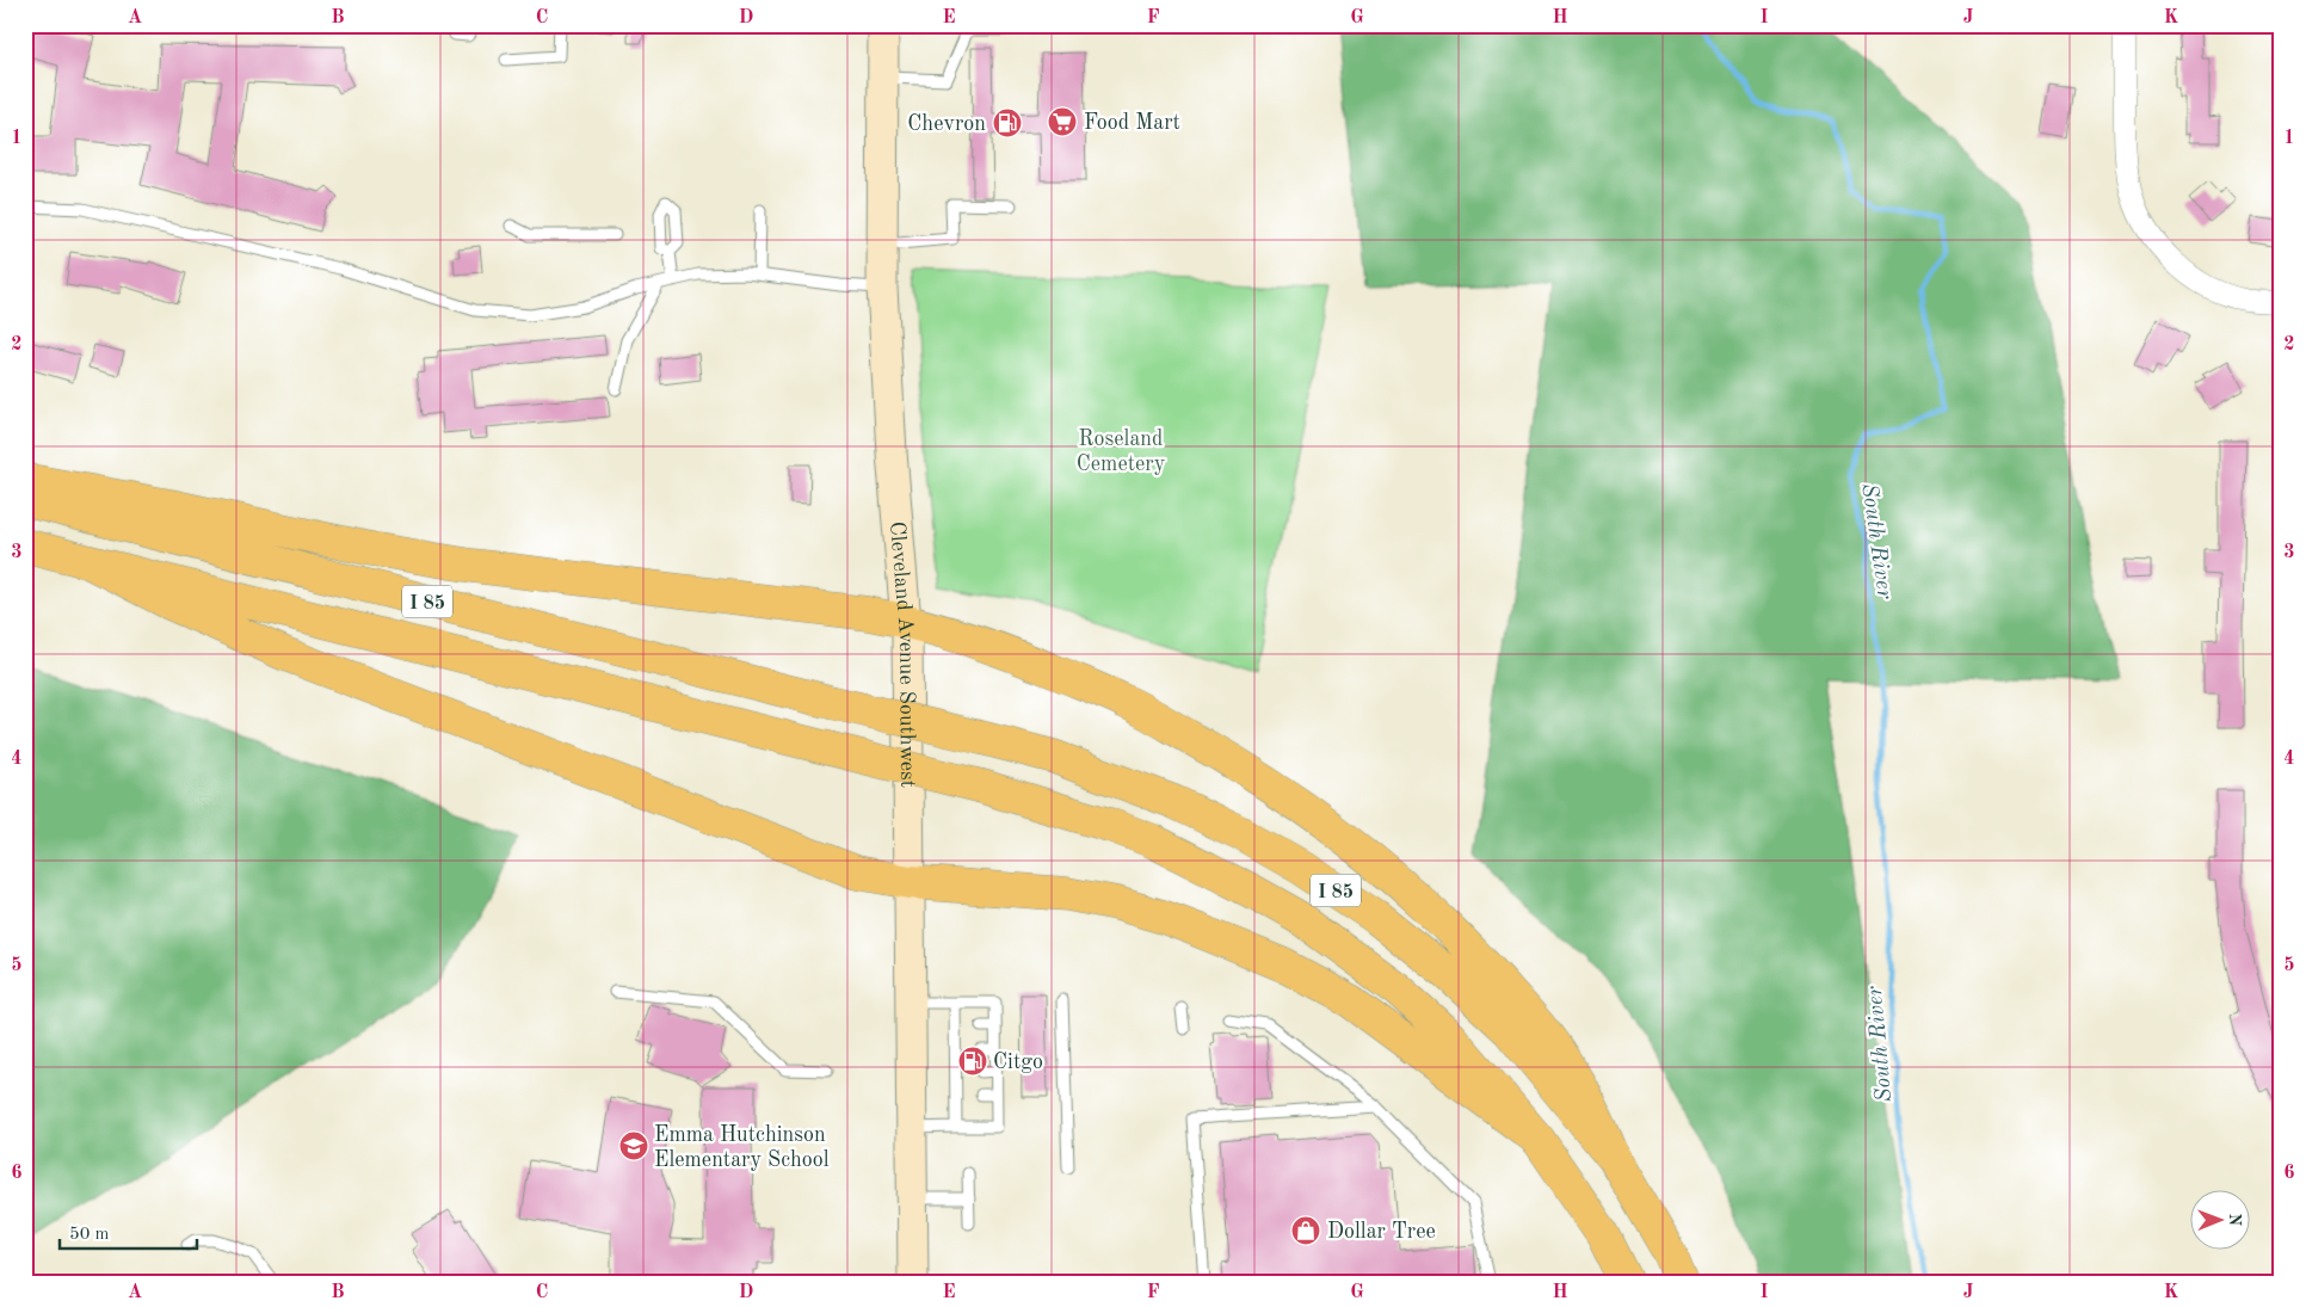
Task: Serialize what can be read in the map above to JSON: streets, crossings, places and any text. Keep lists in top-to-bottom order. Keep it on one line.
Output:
{"streets":{"highway":["I 85"],"main road":["Cleveland Avenue Southwest"]},"water":["South River"],"parks":["Roseland Cemetery"],"places":{"supermarket":["Food Mart"],"fuel station":["Chevron","Citgo"],"school or university":["Emma Hutchinson Elementary School"],"shop":["Dollar Tree"]},"scale_bar":"50 m","north":"right","grid":{"columns":["A","B","C","D","E","F","G","H","I","J","K"],"rows":["1","2","3","4","5","6"]}}
